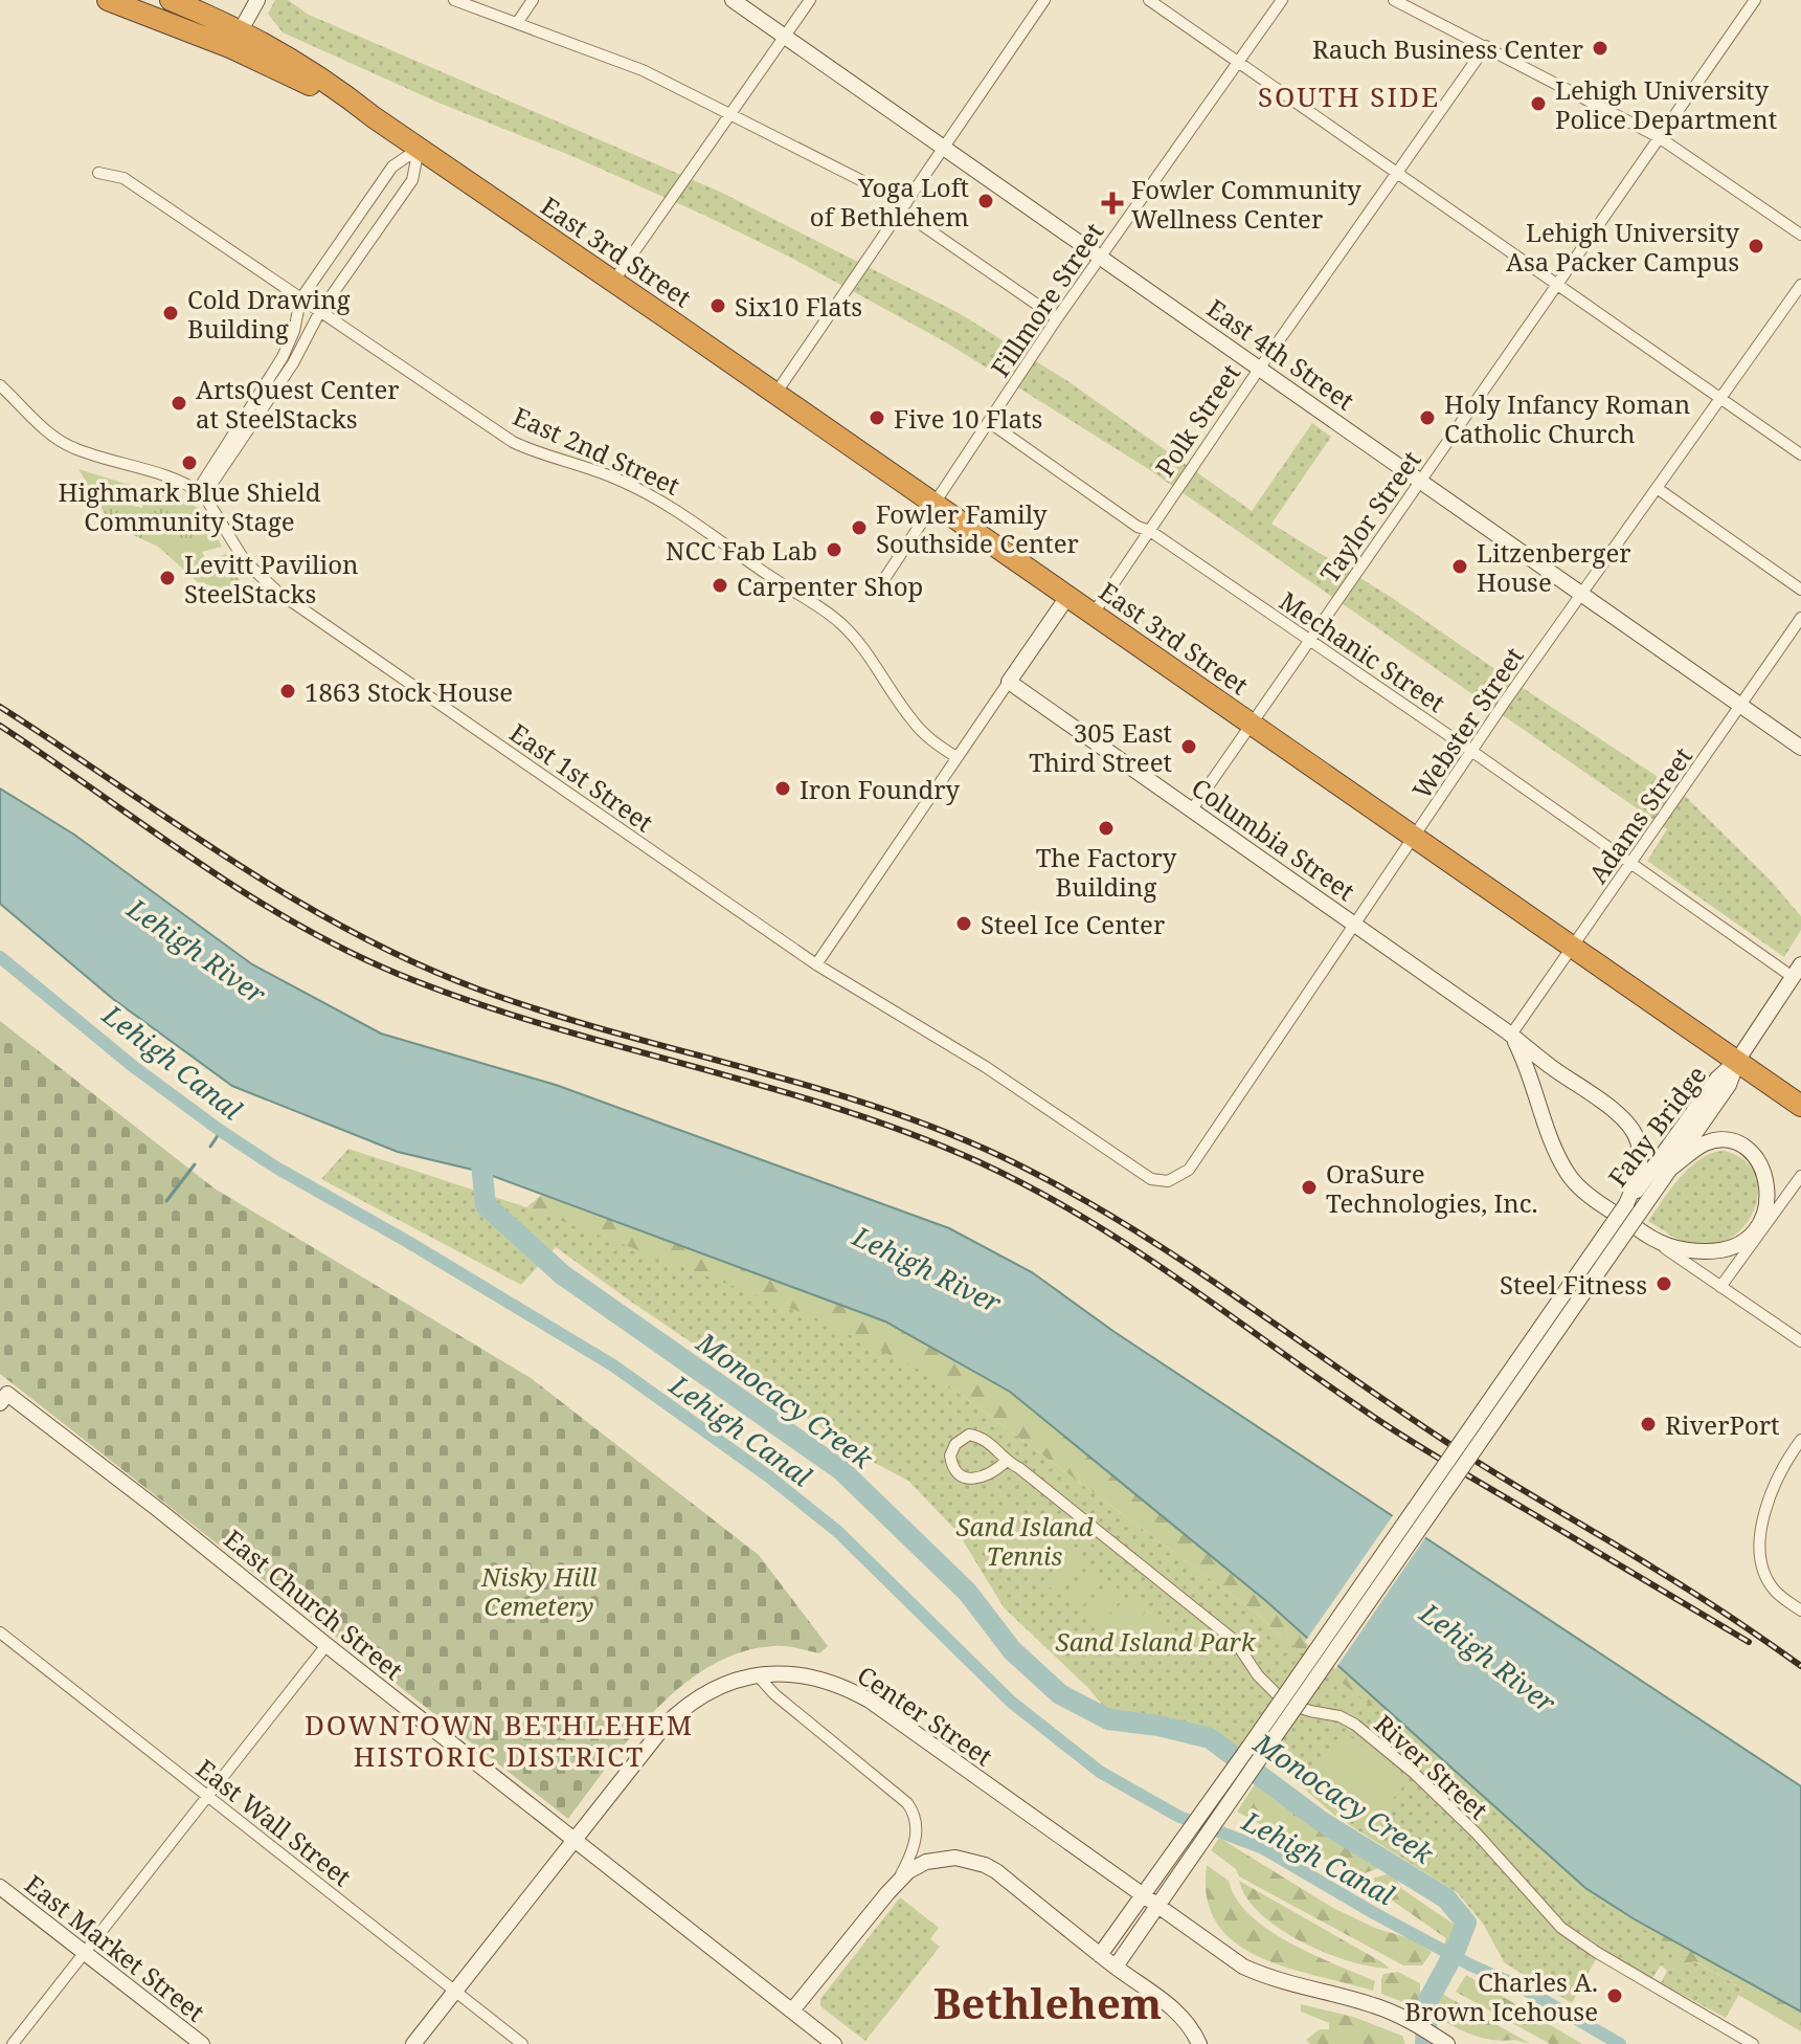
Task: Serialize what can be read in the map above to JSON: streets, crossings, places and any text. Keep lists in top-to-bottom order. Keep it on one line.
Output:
{"streets":{"highway":["East 3rd Street"],"main road":["East 4th Street","Columbia Street","Fahy Bridge","East Church Street","Center Street","East Market Street"],"street":["Fillmore Street","Polk Street","East 2nd Street","Taylor Street","Mechanic Street","Webster Street","East 1st Street","Adams Street","River Street","East Wall Street"]},"crossings":[["East 3rd Street","Fillmore Street"],["East 3rd Street","Polk Street"],["East 3rd Street","Taylor Street"],["East 3rd Street","Webster Street"],["East 3rd Street","Adams Street"],["East 3rd Street","Fahy Bridge"],["Fillmore Street","East 4th Street"],["Fillmore Street","Mechanic Street"],["East 4th Street","Polk Street"],["East 4th Street","Taylor Street"],["East 4th Street","Webster Street"],["East 4th Street","Adams Street"],["Polk Street","Mechanic Street"],["Taylor Street","Mechanic Street"],["Taylor Street","Columbia Street"],["Mechanic Street","Webster Street"],["Mechanic Street","Adams Street"],["Webster Street","East 1st Street"],["Webster Street","Columbia Street"],["Adams Street","Columbia Street"],["Columbia Street","Fahy Bridge"],["Fahy Bridge","Center Street"],["East Church Street","Center Street"],["Center Street","East Wall Street"]],"districts":["SOUTH SIDE","DOWNTOWN BETHLEHEM HISTORIC DISTRICT","Bethlehem"],"water":["Lehigh River","Lehigh Canal","Monocacy Creek"],"parks":["Sand Island Tennis","Nisky Hill Cemetery","Sand Island Park"],"places":{"other":["Rauch Business Center","Lehigh University Police Department","Yoga Loft of Bethlehem","Lehigh University Asa Packer Campus","Six10 Flats","Cold Drawing Building","ArtsQuest Center at SteelStacks","Five 10 Flats","Holy Infancy Roman Catholic Church","Highmark Blue Shield Community Stage","Fowler Family Southside Center","NCC Fab Lab","Litzenberger House","Levitt Pavilion SteelStacks","Carpenter Shop","1863 Stock House","305 East Third Street","Iron Foundry","The Factory Building","Steel Ice Center","OraSure Technologies, Inc.","Steel Fitness","RiverPort","Charles A. Brown Icehouse"],"health":["Fowler Community Wellness Center"]}}
